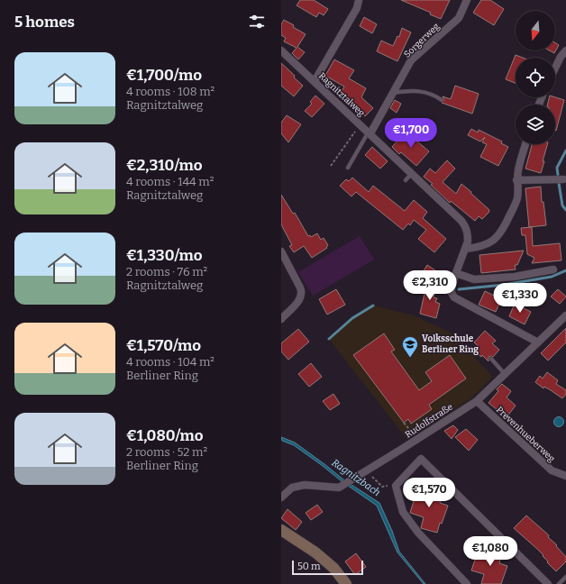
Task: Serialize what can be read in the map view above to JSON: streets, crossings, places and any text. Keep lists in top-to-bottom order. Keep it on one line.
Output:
{"streets":{"street":["Sorgerweg","Ragnitztalweg","Rudolfstraße","Prevenhueberweg"]},"crossings":[["Sorgerweg","Ragnitztalweg"],["Ragnitztalweg","Rudolfstraße"],["Rudolfstraße","Prevenhueberweg"]],"water":["Ragnitzbach"],"places":{"school or university":["Volksschule Berliner Ring"]},"scale_bar":"50 m","north":"bottom","page":{"heading":"5 homes","list":[{"name":"€1,700/mo","note":"4 rooms · 108 m² · Ragnitztalweg"},{"name":"€2,310/mo","note":"4 rooms · 144 m² · Ragnitztalweg"},{"name":"€1,330/mo","note":"2 rooms · 76 m² · Ragnitztalweg"},{"name":"€1,570/mo","note":"4 rooms · 104 m² · Berliner Ring"},{"name":"€1,080/mo","note":"2 rooms · 52 m² · Berliner Ring"}],"price":["€1,700","€2,310","€1,330","€1,570","€1,080"],"scale":"50 m"}}
